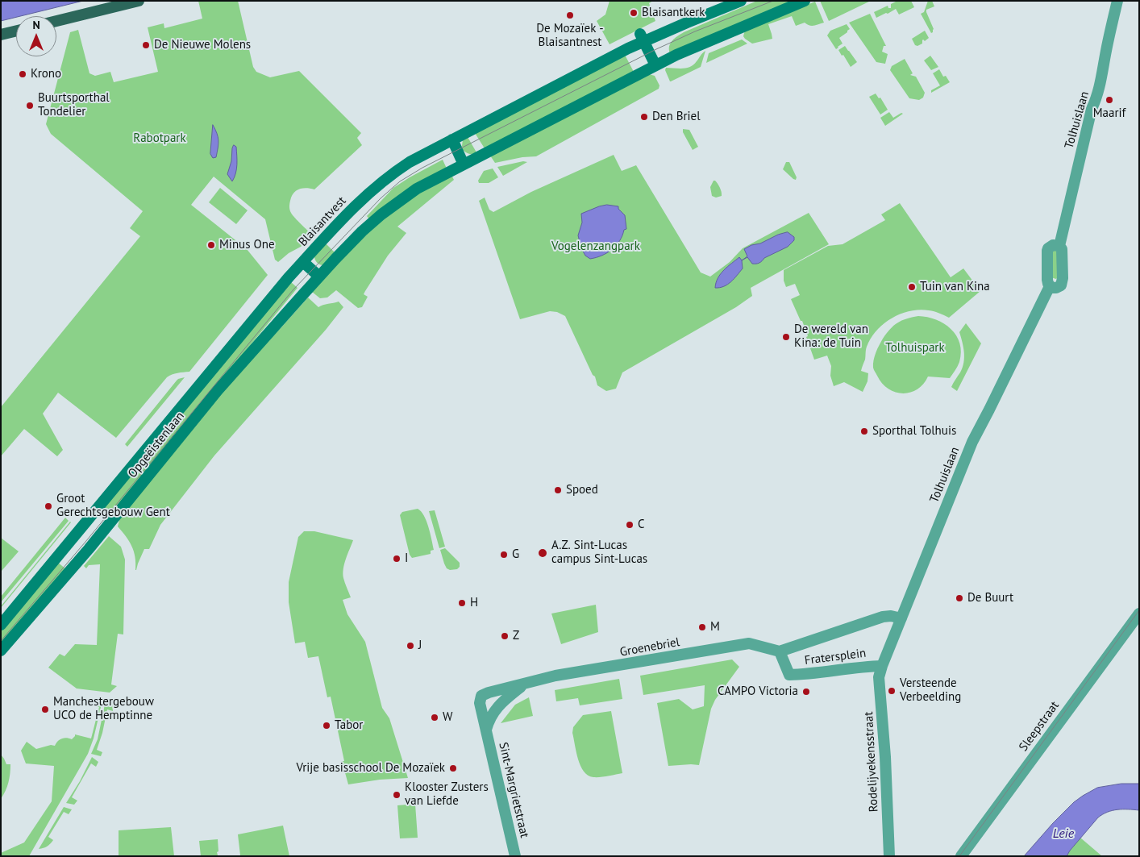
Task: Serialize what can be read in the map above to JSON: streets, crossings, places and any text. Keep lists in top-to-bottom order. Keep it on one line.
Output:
{"streets":{"main road":["Blaisantvest","Opgeëistenlaan"],"street":["Tolhuislaan","Groenebriel","Fratersplein","Sleepstraat","Rodelijvekensstraat","Sint-Margrietstraat"]},"crossings":[["Tolhuislaan","Fratersplein"],["Blaisantvest","Opgeëistenlaan"],["Groenebriel","Fratersplein"],["Groenebriel","Sint-Margrietstraat"],["Fratersplein","Rodelijvekensstraat"]],"water":["Leie"],"parks":["Rabotpark","Vogelenzangpark","Tolhuispark"],"places":["Blaisantkerk","De Mozaïek - Blaisantnest","De Nieuwe Molens","Krono","Maarif","Buurtsporthal Tondelier","Den Briel","Minus One","Tuin van Kina","De wereld van Kina: de Tuin","Sporthal Tolhuis","Spoed","Groot Gerechtsgebouw Gent","C","A.Z. Sint-Lucas campus Sint-Lucas","G","I","De Buurt","H","M","Z","J","Versteende Verbeelding","CAMPO Victoria","Manchestergebouw UCO de Hemptinne","W","Tabor","Vrije basisschool De Mozaïek","Klooster Zusters van Liefde"],"north":"top"}
